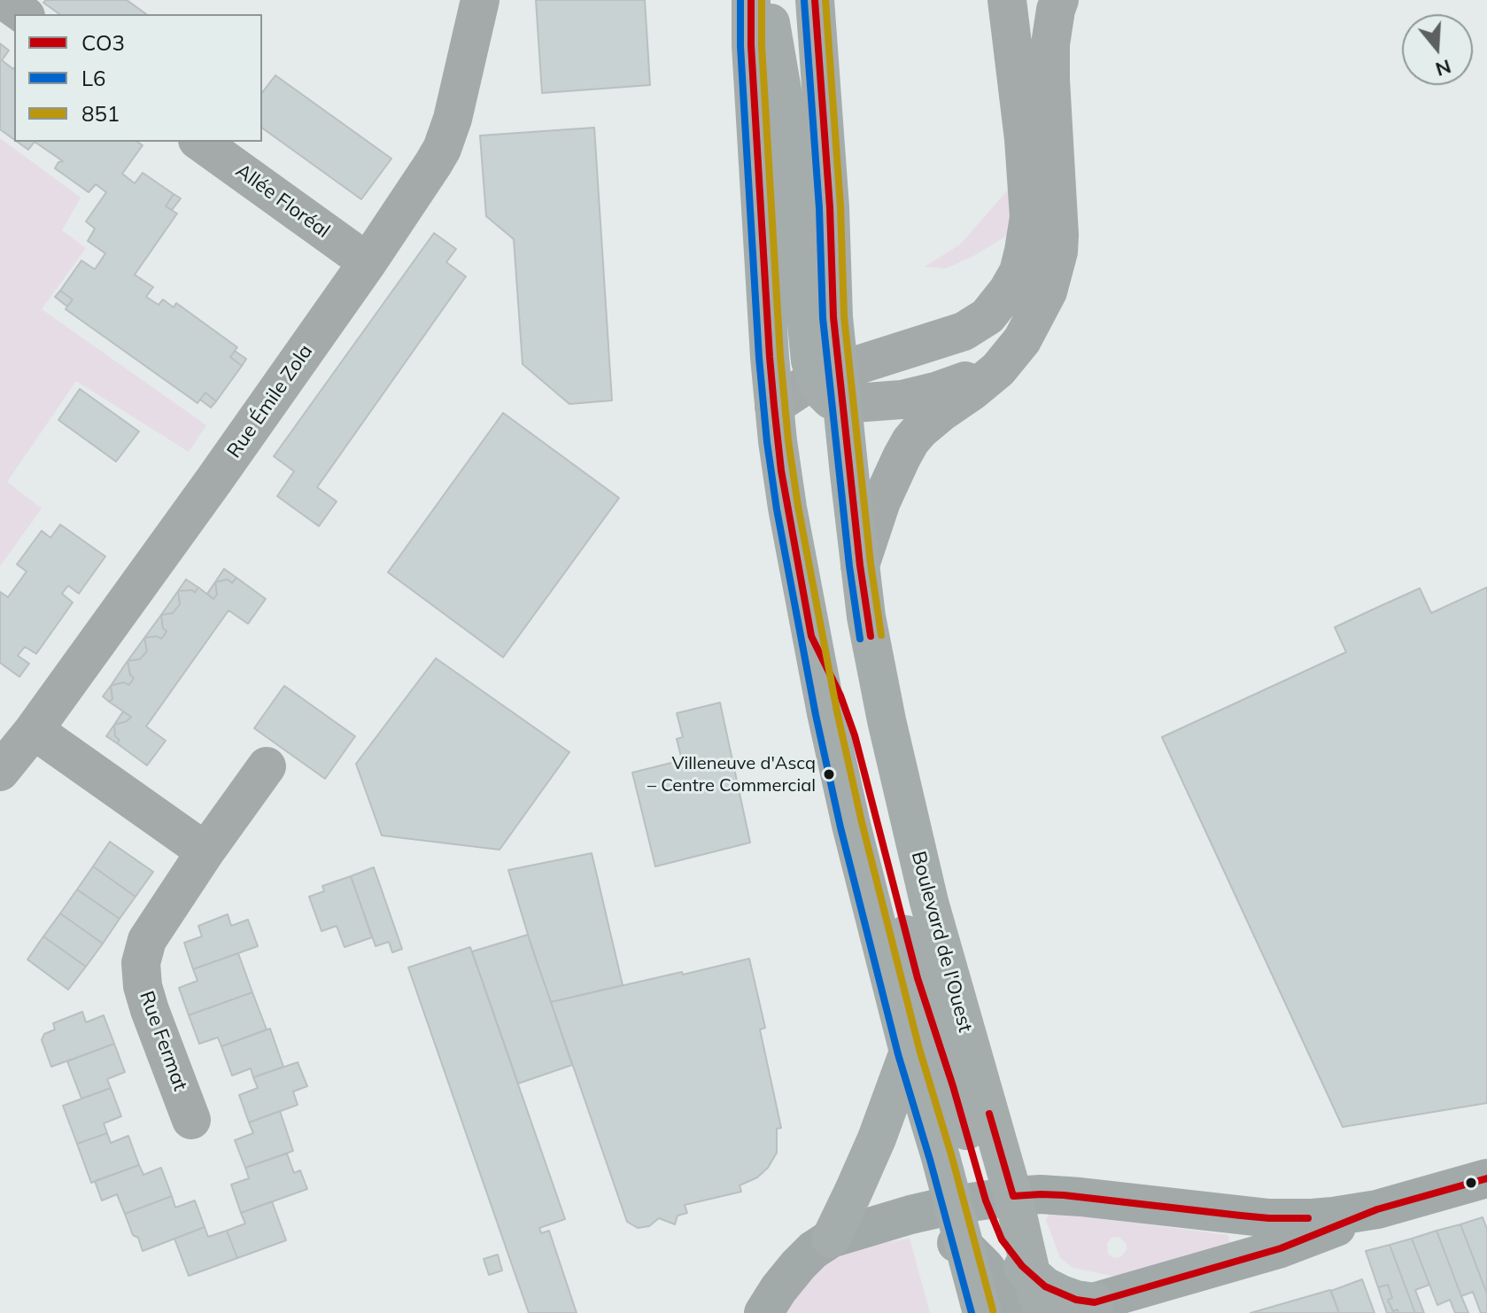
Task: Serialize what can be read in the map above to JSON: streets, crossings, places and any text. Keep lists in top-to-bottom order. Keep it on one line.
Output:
{"streets":{"main road":["Boulevard de l'Ouest"],"street":["Allée Floréal","Rue Émile Zola","Rue Fermat"]},"crossings":[["Allée Floréal","Rue Émile Zola"]],"places":["Villeneuve d'Ascq – Centre Commercial"],"lines":["transit line CO3","transit line L6","transit line 851"],"legend":["CO3","L6","851"],"north":"bottom"}
